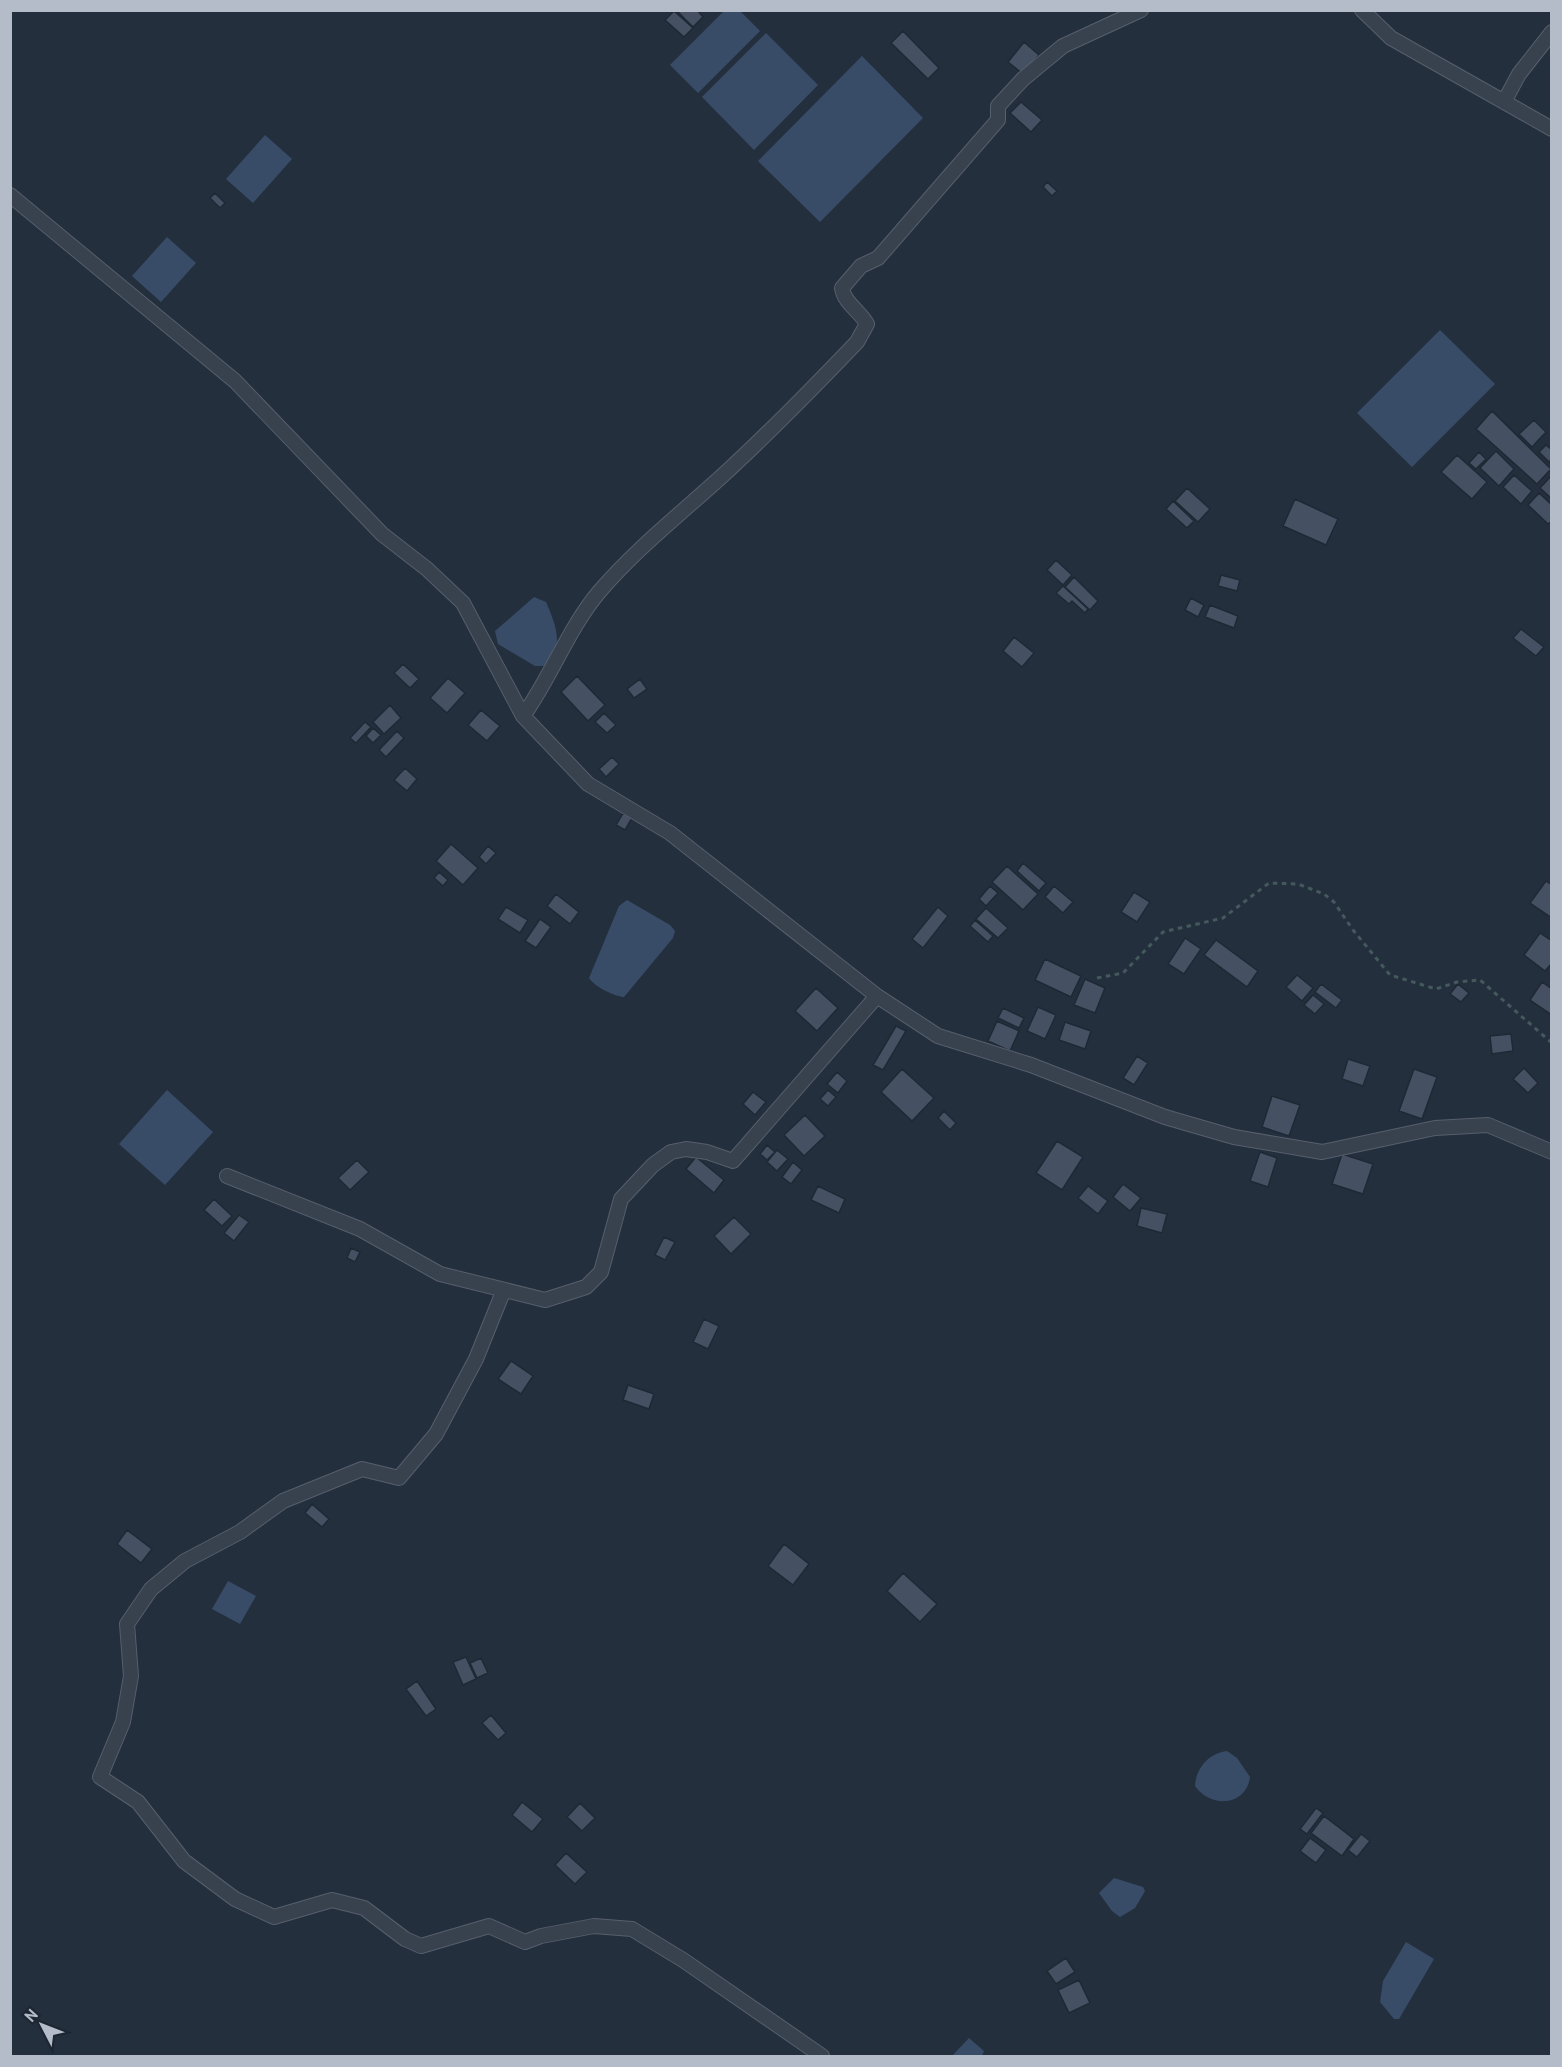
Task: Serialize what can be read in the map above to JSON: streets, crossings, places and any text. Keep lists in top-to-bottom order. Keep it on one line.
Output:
{"north":"top left"}
